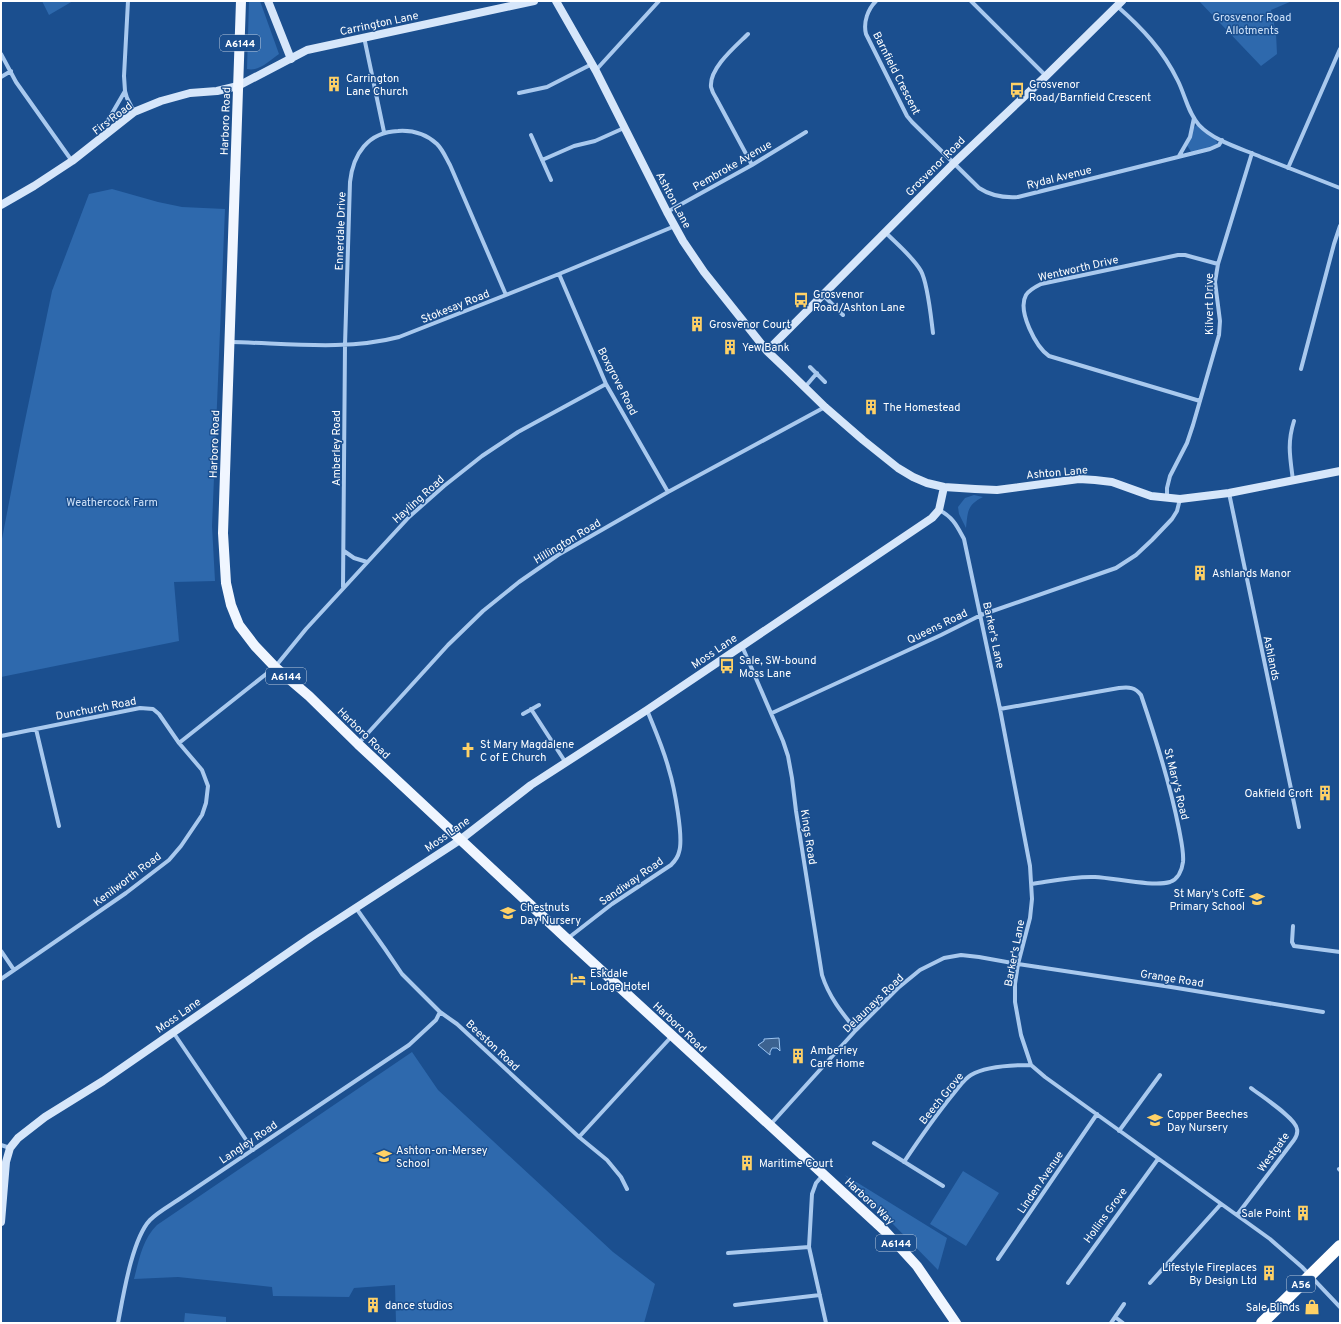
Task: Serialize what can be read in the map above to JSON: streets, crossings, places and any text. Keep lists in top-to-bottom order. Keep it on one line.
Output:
{"streets":{"highway":["A56"],"main road":["A6144","Harboro Road","Harboro Way"],"street":["Carrington Lane","Barnfield Crescent","Firs Road","Pembroke Avenue","Grosvenor Road","Rydal Avenue","Ashton Lane","Ennerdale Drive","Wentworth Drive","Kilvert Drive","Stokesay Road","Boxgrove Road","Amberley Road","Hayling Road","Hillington Road","Queens Road","Barker's Lane","Moss Lane","Ashlands","Dunchurch Road","St Mary's Road","Kings Road","Kenilworth Road","Sandiway Road","Grange Road","Delaunays Road","Beeston Road","Beech Grove","Langley Road","Westgate","Linden Avenue","Hollins Grove"]},"crossings":[["Carrington Lane","Firs Road"],["Barnfield Crescent","Grosvenor Road"],["Barnfield Crescent","Rydal Avenue"],["Firs Road","Harboro Road"],["Harboro Road","Stokesay Road"],["Harboro Road","Hayling Road"],["Harboro Road","Hillington Road"],["Harboro Road","Moss Lane"],["Harboro Road","Sandiway Road"],["Harboro Road","Delaunays Road"],["Harboro Road","Harboro Way"],["Pembroke Avenue","Ashton Lane"],["Grosvenor Road","Rydal Avenue"],["Grosvenor Road","Ashton Lane"],["Ashton Lane","Kilvert Drive"],["Ashton Lane","Stokesay Road"],["Ashton Lane","Hillington Road"],["Ashton Lane","Queens Road"],["Ashton Lane","Ashlands"],["Ennerdale Drive","Stokesay Road"],["Ennerdale Drive","Amberley Road"],["Wentworth Drive","Kilvert Drive"],["Stokesay Road","Boxgrove Road"],["Stokesay Road","Amberley Road"],["Boxgrove Road","Hayling Road"],["Boxgrove Road","Hillington Road"],["Amberley Road","Hayling Road"],["Queens Road","Barker's Lane"],["Queens Road","Kings Road"],["Barker's Lane","Moss Lane"],["Barker's Lane","St Mary's Road"],["Barker's Lane","Grange Road"],["Barker's Lane","Delaunays Road"],["Barker's Lane","Beech Grove"],["Moss Lane","Kings Road"],["Moss Lane","Sandiway Road"],["Moss Lane","Beeston Road"],["Dunchurch Road","Kenilworth Road"],["Kings Road","Delaunays Road"],["Grange Road","Delaunays Road"],["Beeston Road","Langley Road"]],"parks":["Grosvenor Road Allotments","Weathercock Farm"],"places":{"building":["Carrington Lane Church","Grosvenor Court","Yew Bank","The Homestead","Ashlands Manor","Oakfield Croft","Amberley Care Home","Maritime Court","Sale Point","Lifestyle Fireplaces By Design Ltd","dance studios"],"bus stop":["Grosvenor Road/Barnfield Crescent","Grosvenor Road/Ashton Lane","Sale, SW-bound Moss Lane"],"church":["St Mary Magdalene C of E Church"],"school or university":["St Mary's CofE Primary School","Chestnuts Day Nursery","Copper Beeches Day Nursery","Ashton-on-Mersey School"],"hotel":["Eskdale Lodge Hotel"],"shop":["Sale Blinds"]}}
